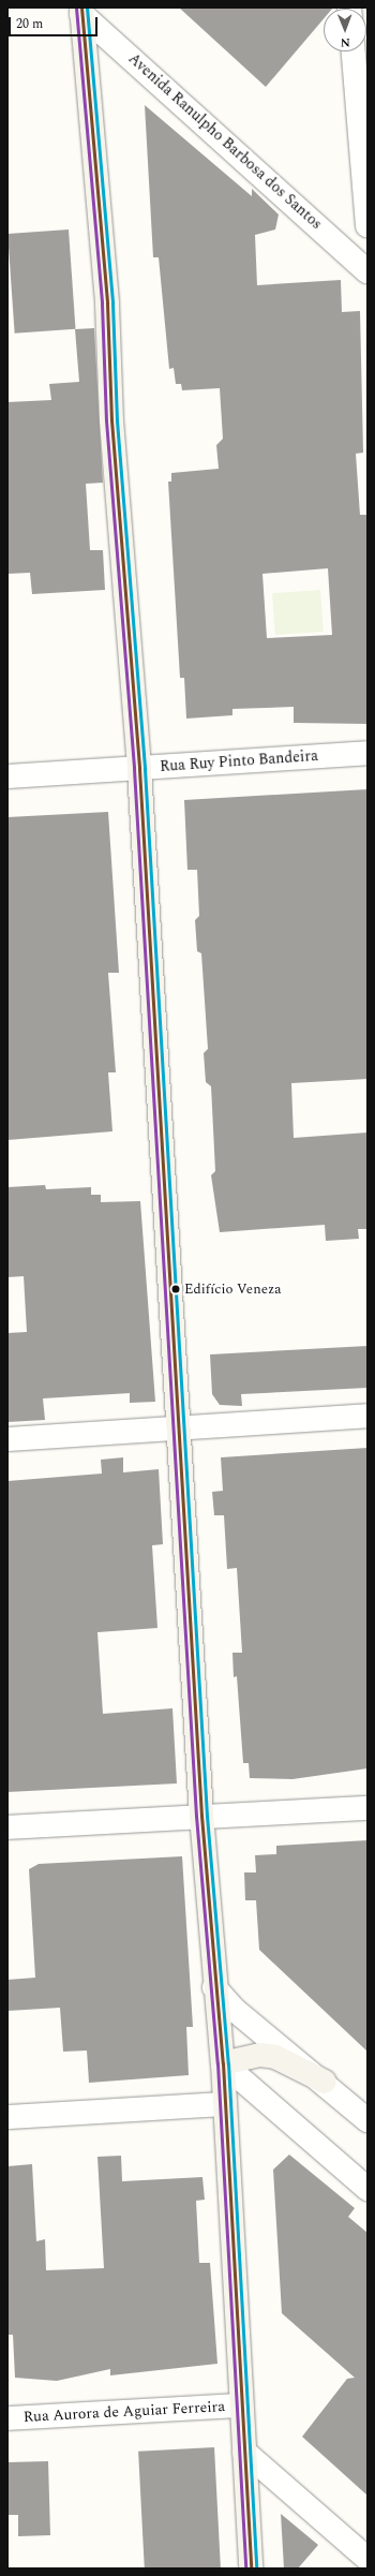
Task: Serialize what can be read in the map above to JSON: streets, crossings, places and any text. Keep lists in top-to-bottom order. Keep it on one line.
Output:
{"streets":{"street":["Avenida Ranulpho Barbosa dos Santos","Rua Ruy Pinto Bandeira","Rua Aurora de Aguiar Ferreira"]},"places":["Edifício Veneza"],"scale_bar":"20 m","north":"bottom"}
